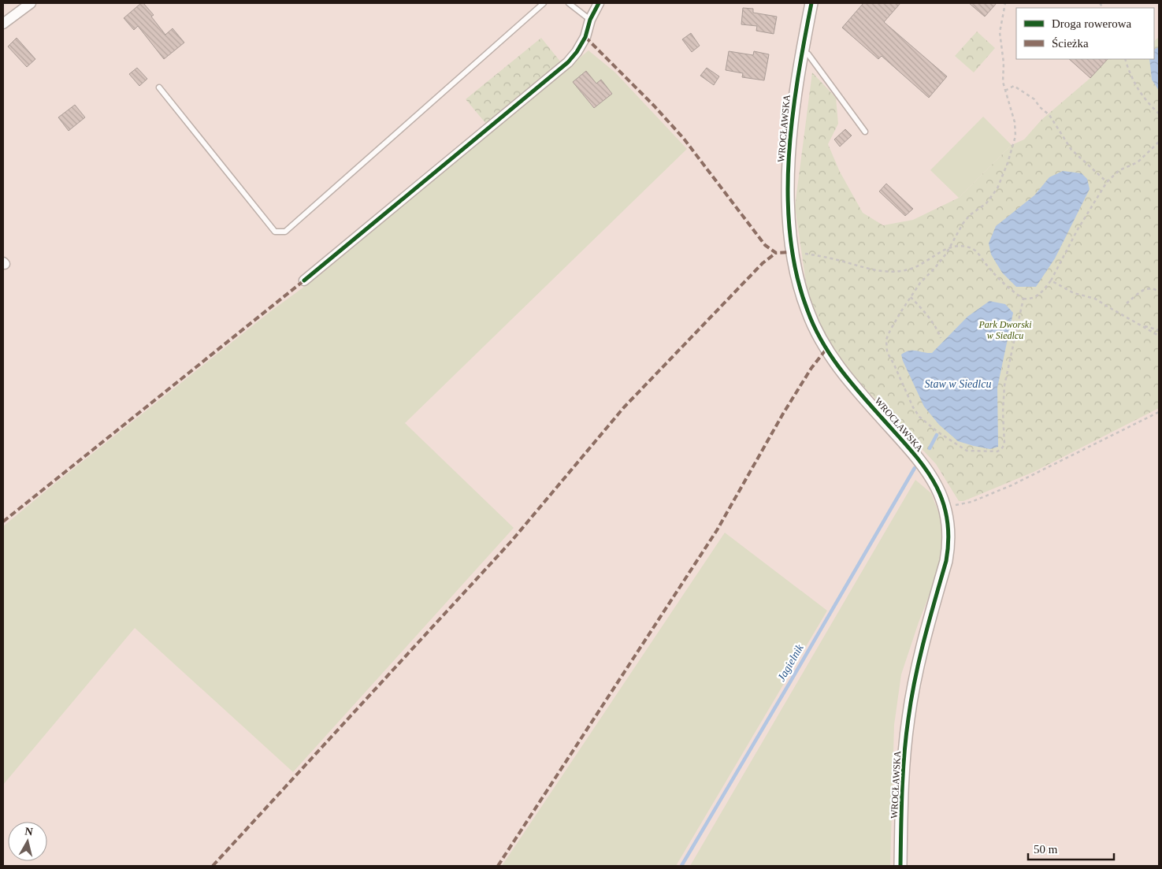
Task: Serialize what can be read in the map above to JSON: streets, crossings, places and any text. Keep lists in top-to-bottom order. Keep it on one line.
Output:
{"streets":{"street":["WROCŁAWSKA"]},"water":["Staw w Siedlcu","Jagielnik"],"parks":["Park Dworski w Siedlcu"],"legend":["Droga rowerowa","Ścieżka"],"scale_bar":"50 m","north":"top"}
